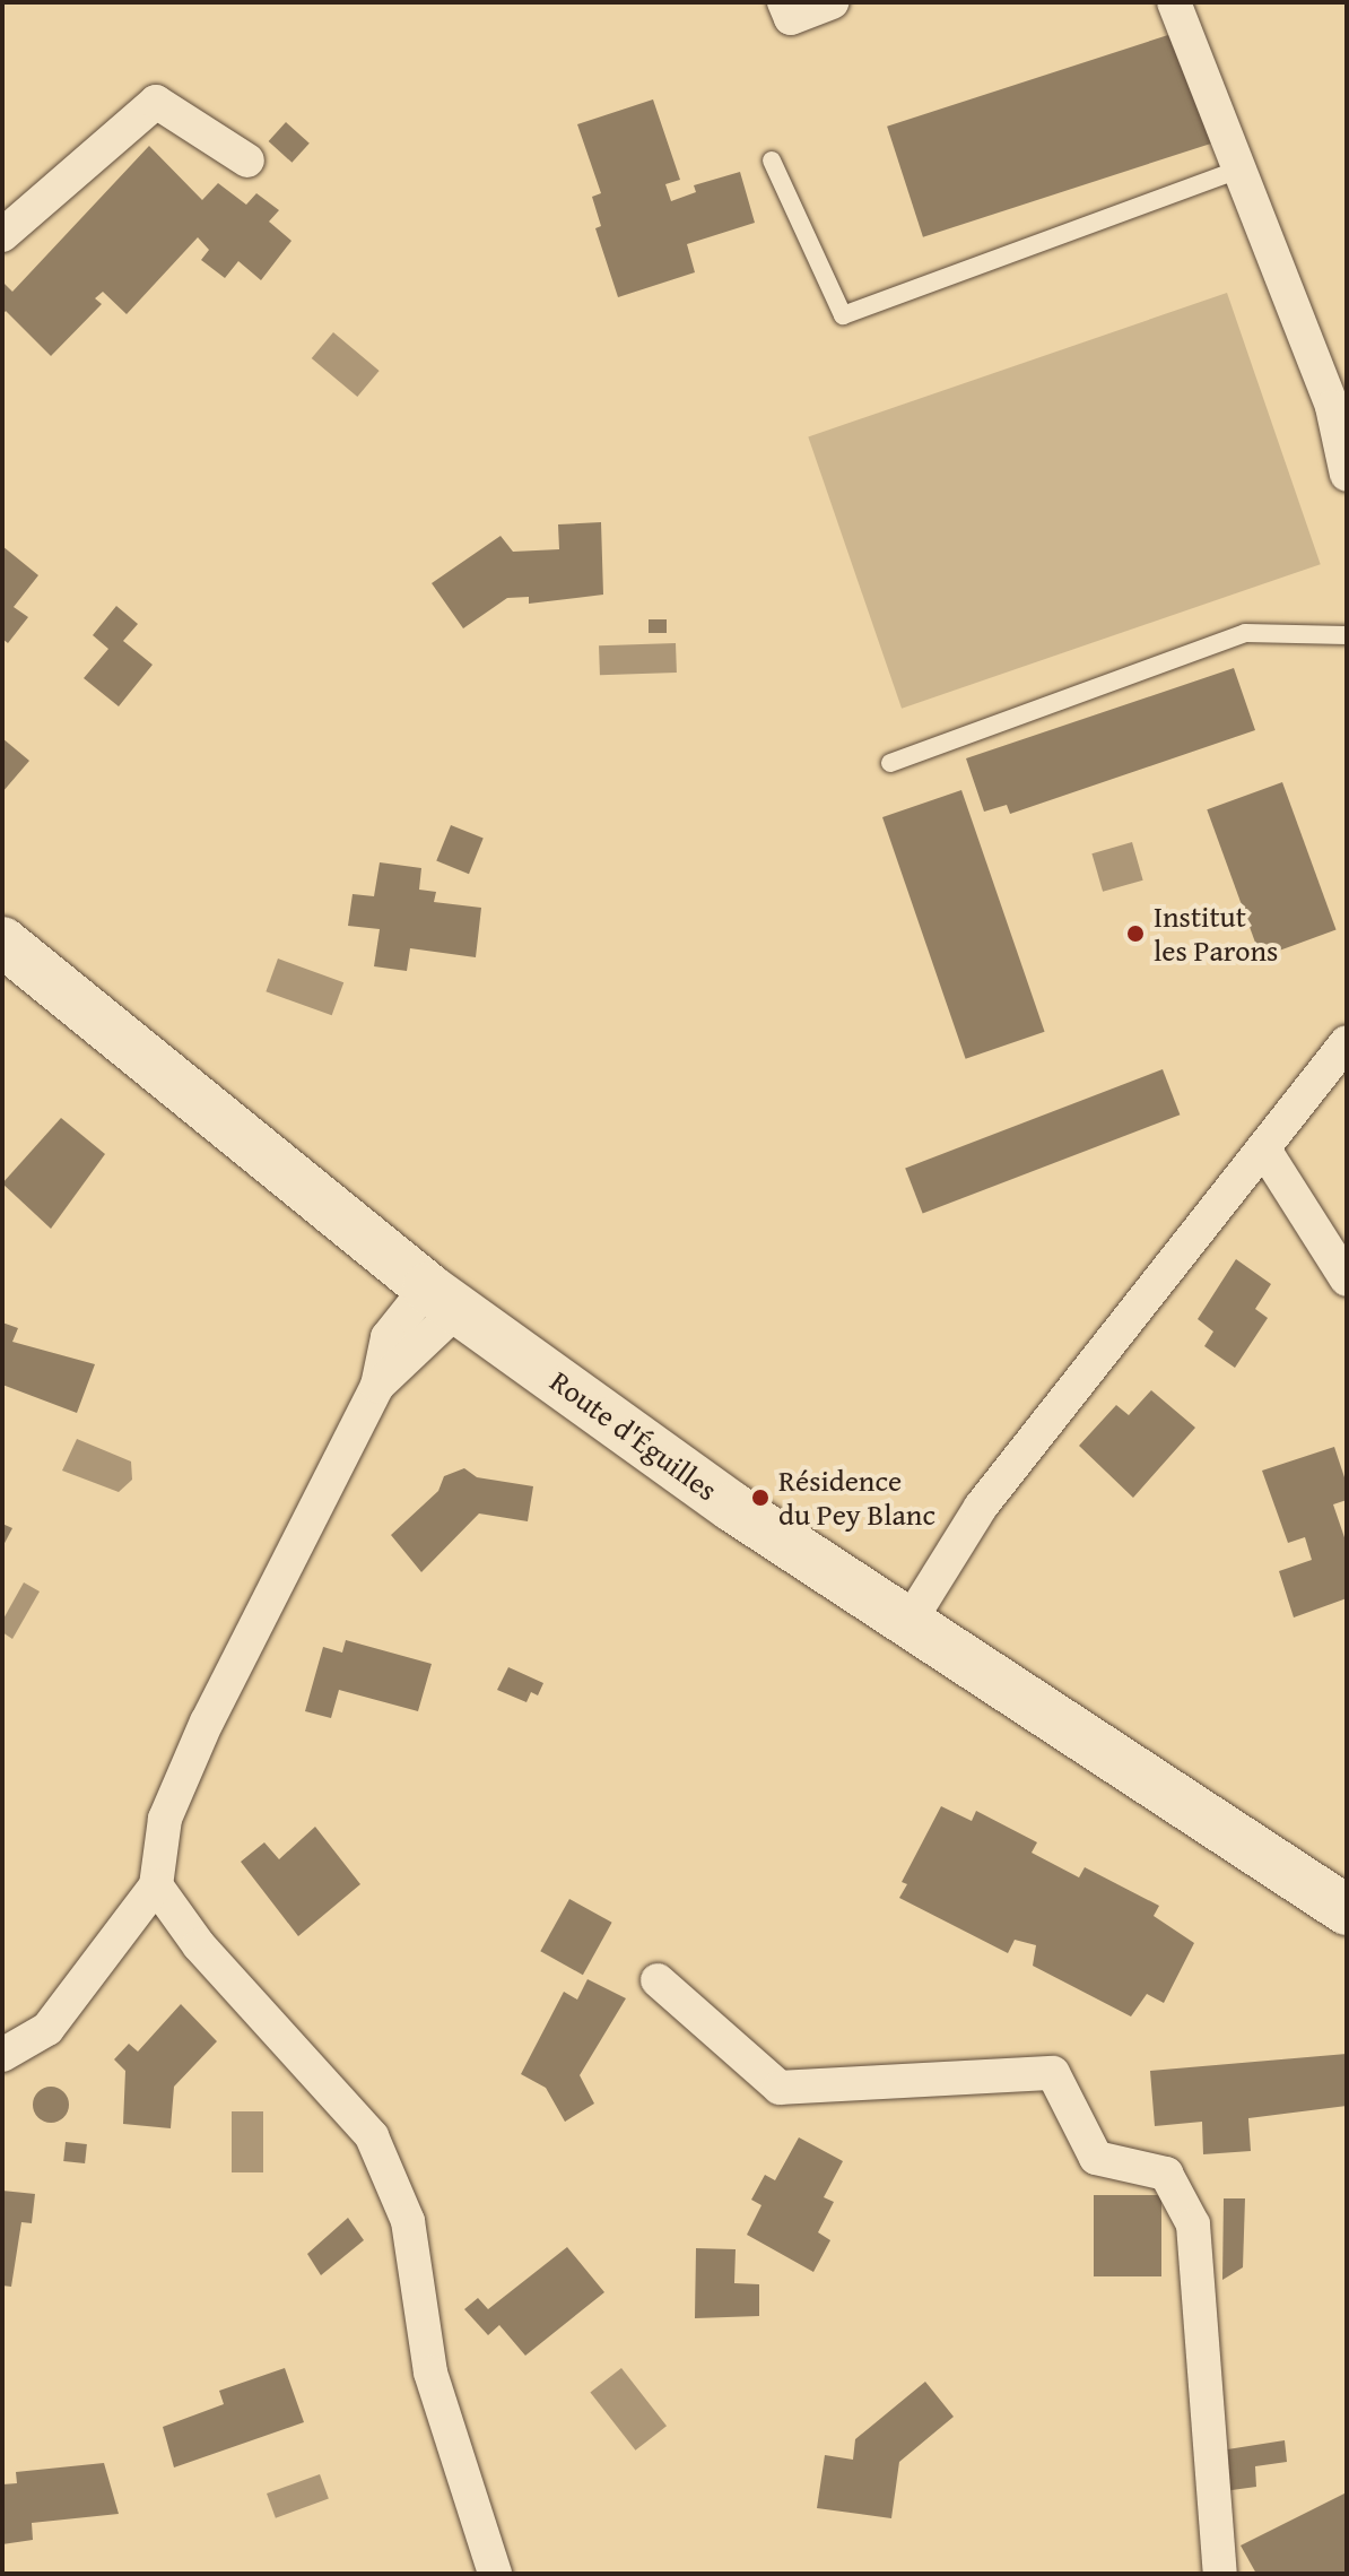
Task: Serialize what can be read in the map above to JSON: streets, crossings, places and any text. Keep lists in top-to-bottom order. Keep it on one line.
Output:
{"streets":{"street":["Route d'Éguilles"]},"places":["Institut les Parons","Résidence du Pey Blanc"]}
